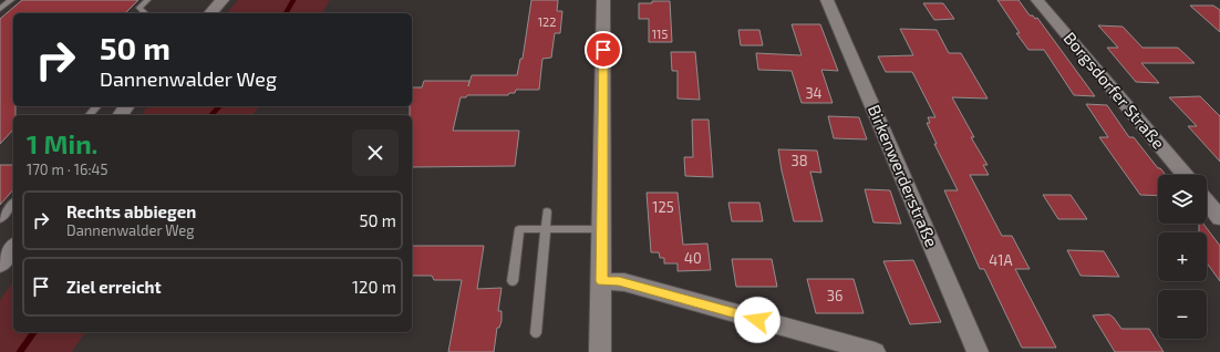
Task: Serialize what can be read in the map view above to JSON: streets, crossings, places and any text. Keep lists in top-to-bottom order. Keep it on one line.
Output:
{"streets":{"street":["Borgsdorfer Straße","Birkenwerderstraße"]},"house_numbers":["122","115","34","38","125","40","41A","36"],"page":{"turn":["50 m","Dannenwalder Weg"],"heading":["1 Min.","170 m · 16:45"],"map_buttons":["+","−"],"list":[{"name":"Rechts abbiegen","note":"Dannenwalder Weg","value":"50 m"},{"name":"Ziel erreicht","value":"120 m"}]}}
